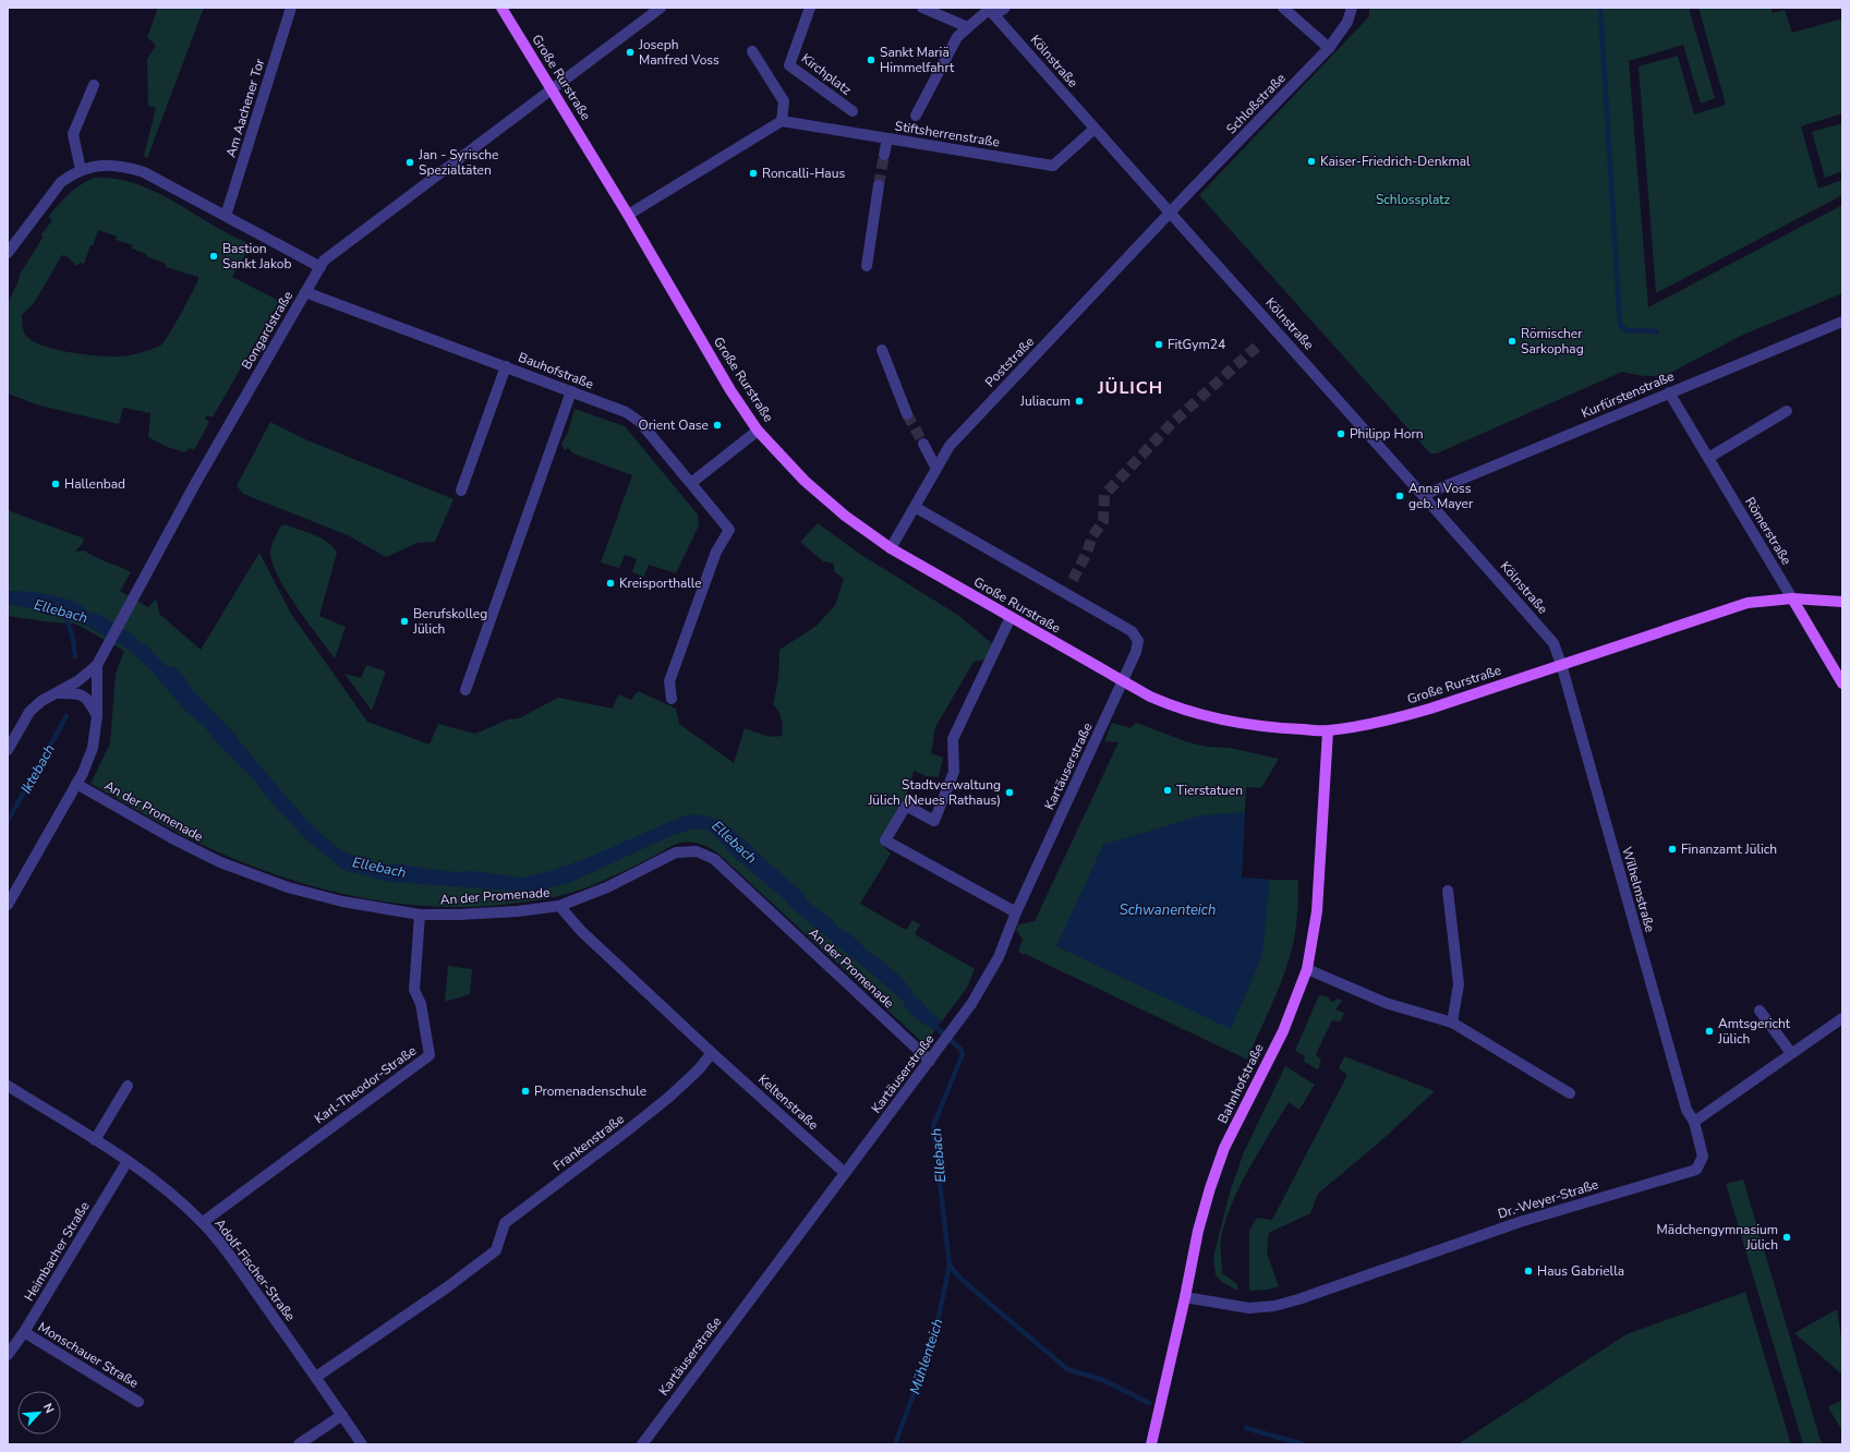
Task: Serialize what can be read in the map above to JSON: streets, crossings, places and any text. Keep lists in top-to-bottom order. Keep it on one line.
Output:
{"streets":{"main road":["Große Rurstraße","Römerstraße","Bahnhofstraße"],"street":["Kölnstraße","Kirchplatz","Schloßstraße","Am Aachener Tor","Stiftsherrenstraße","Bongardstraße","Poststraße","Bauhofstraße","Kurfürstenstraße","Kartäuserstraße","An der Promenade","Wilhelmstraße","Karl-Theodor-Straße","Keltenstraße","Frankenstraße","Dr.-Weyer-Straße","Heimbacher Straße","Adolf-Fischer-Straße","Monschauer Straße"]},"crossings":[["Kölnstraße","Große Rurstraße"],["Kölnstraße","Schloßstraße"],["Kölnstraße","Stiftsherrenstraße"],["Kölnstraße","Poststraße"],["Kölnstraße","Kurfürstenstraße"],["Kölnstraße","Wilhelmstraße"],["Große Rurstraße","Bongardstraße"],["Große Rurstraße","Poststraße"],["Große Rurstraße","Römerstraße"],["Große Rurstraße","Kartäuserstraße"],["Große Rurstraße","Wilhelmstraße"],["Große Rurstraße","Bahnhofstraße"],["Schloßstraße","Poststraße"],["Bongardstraße","Bauhofstraße"],["Kurfürstenstraße","Römerstraße"],["Kartäuserstraße","An der Promenade"],["Kartäuserstraße","Keltenstraße"],["An der Promenade","Karl-Theodor-Straße"],["Wilhelmstraße","Dr.-Weyer-Straße"],["Bahnhofstraße","Dr.-Weyer-Straße"],["Karl-Theodor-Straße","Adolf-Fischer-Straße"],["Keltenstraße","Frankenstraße"],["Frankenstraße","Adolf-Fischer-Straße"],["Heimbacher Straße","Adolf-Fischer-Straße"],["Heimbacher Straße","Monschauer Straße"]],"districts":["JÜLICH"],"water":["Ellebach","Iktebach","Schwanenteich","Mühlenteich"],"parks":["Schlossplatz"],"places":["Joseph Manfred Voss","Sankt Mariä Himmelfahrt","Kaiser-Friedrich-Denkmal","Jan - Syrische Spezialtäten","Roncalli-Haus","Bastion Sankt Jakob","Römischer Sarkophag","FitGym24","Juliacum","Orient Oase","Philipp Horn","Hallenbad","Anna Voss geb. Mayer","Kreisporthalle","Berufskolleg Jülich","Tierstatuen","Stadtverwaltung Jülich (Neues Rathaus)","Finanzamt Jülich","Amtsgericht Jülich","Promenadenschule","Mädchengymnasium Jülich","Haus Gabriella"],"north":"top right"}
